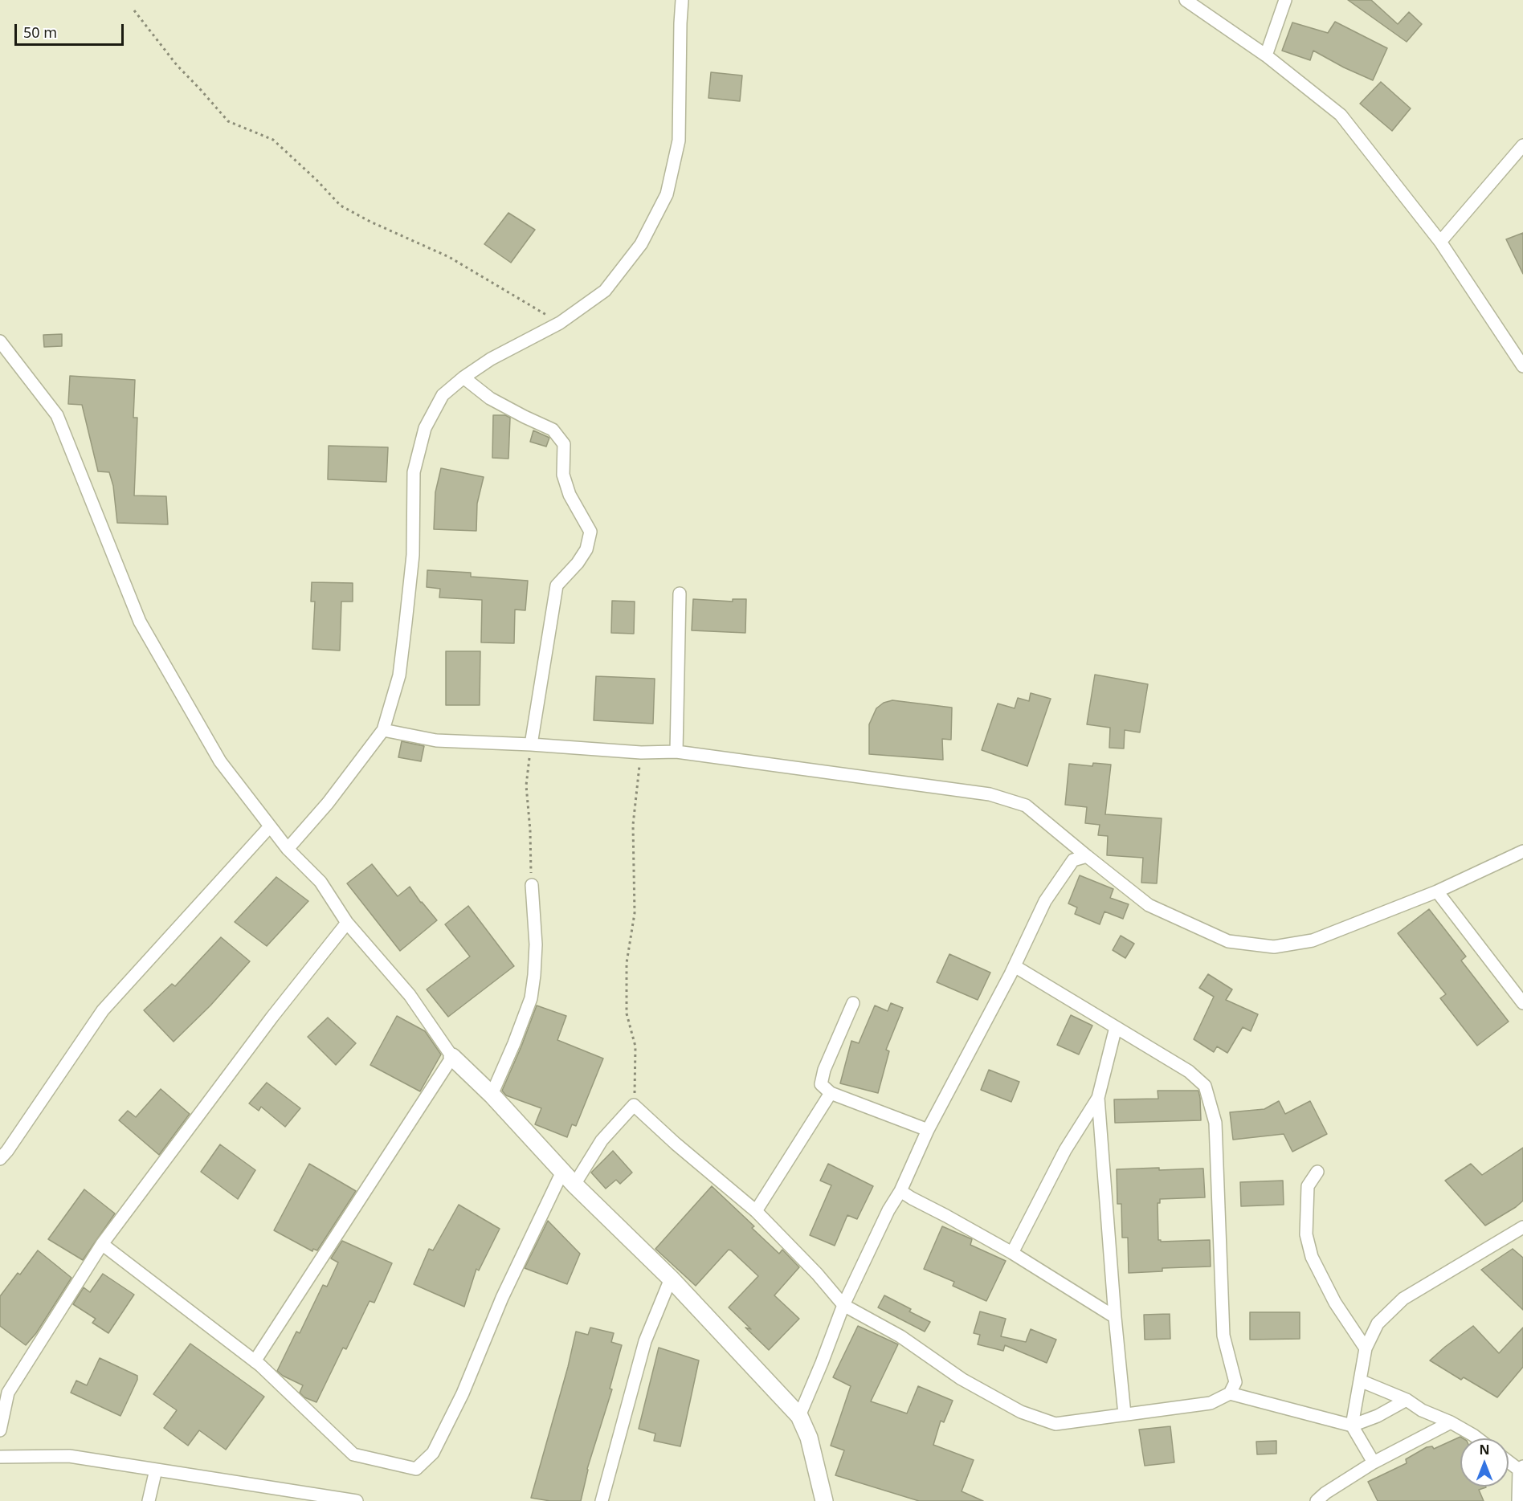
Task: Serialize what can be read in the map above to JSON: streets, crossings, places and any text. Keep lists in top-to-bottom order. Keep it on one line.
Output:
{"scale_bar":"50 m","north":"top"}
